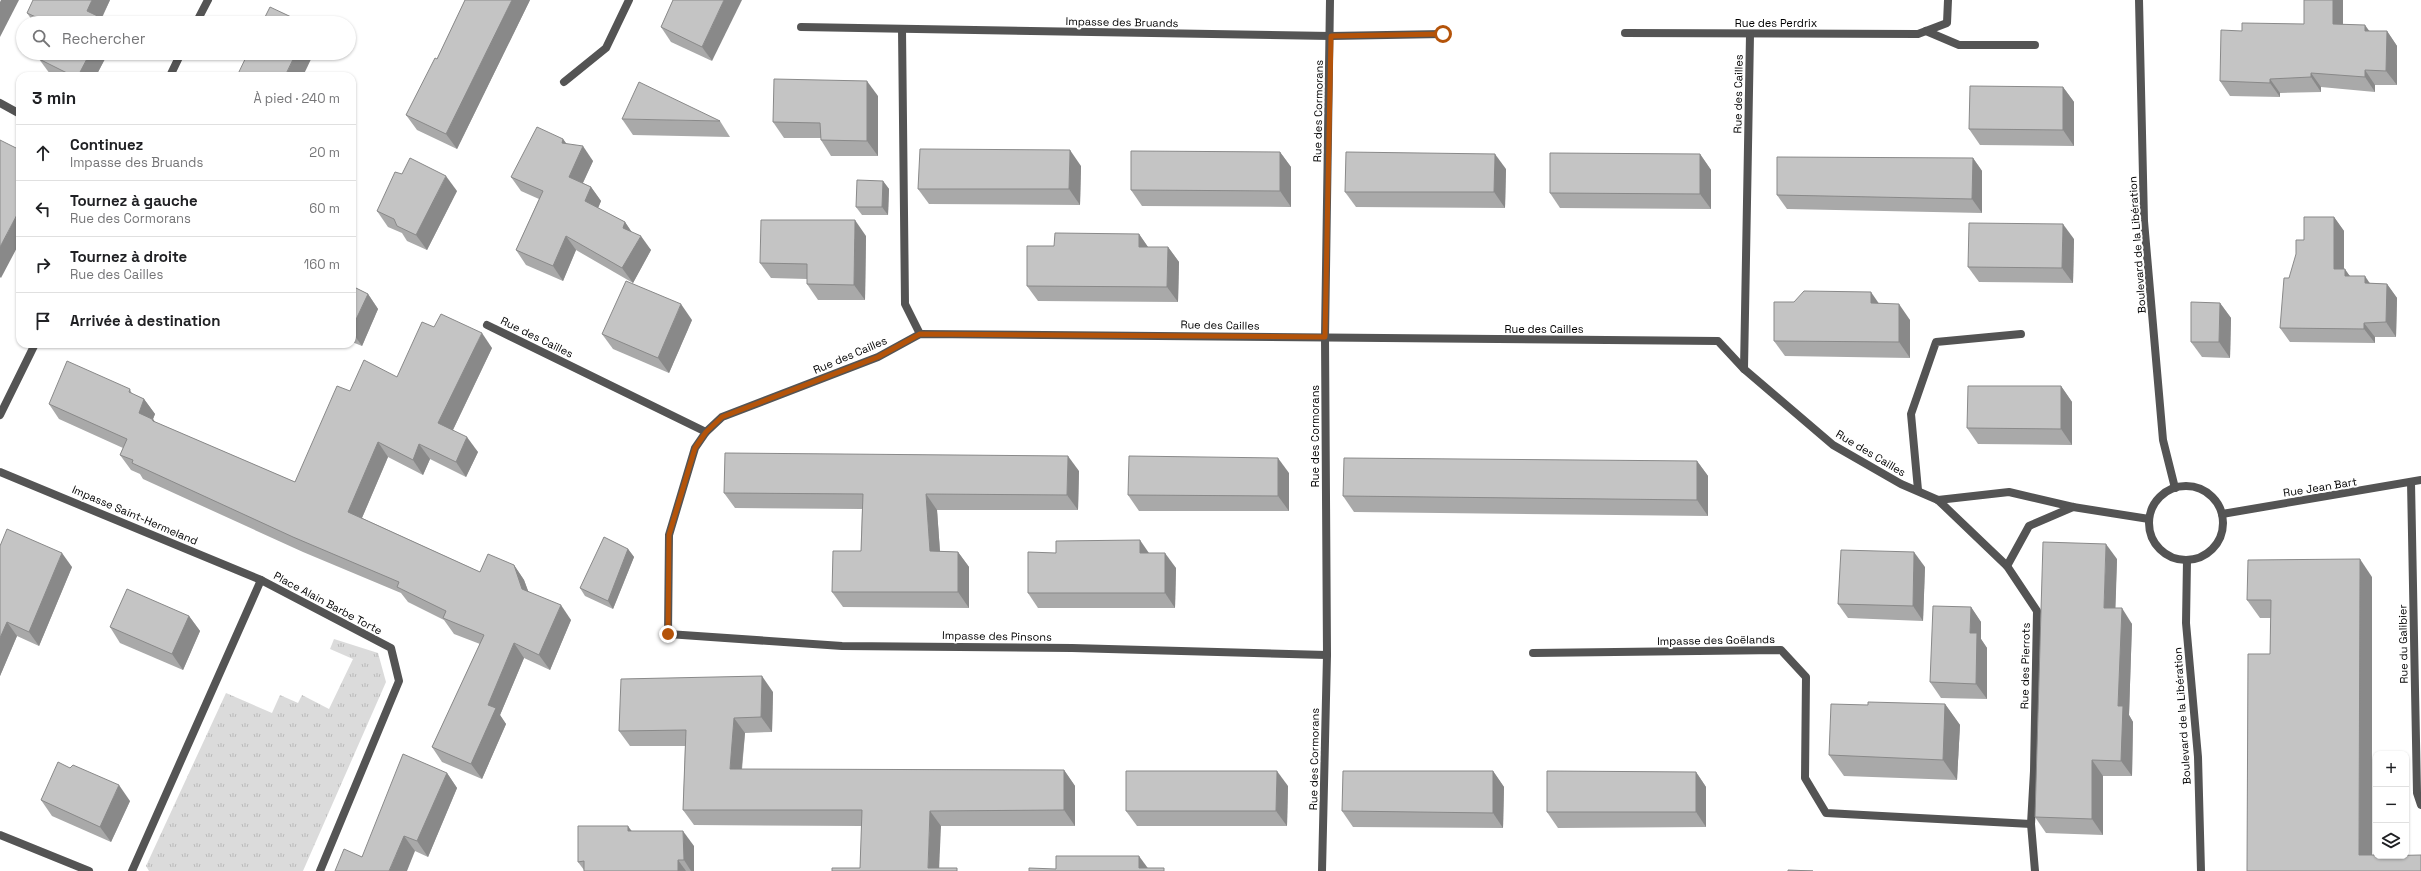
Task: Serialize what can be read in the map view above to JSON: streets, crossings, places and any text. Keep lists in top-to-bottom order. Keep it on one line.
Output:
{"streets":{"street":["Impasse des Bruands","Rue des Perdrix","Rue des Cailles","Rue des Cormorans","Boulevard de la Libération","Rue Jean Bart","Impasse Saint-Hermeland","Place Alain Barbe Torte","Impasse des Pinsons","Impasse des Goëlands","Rue du Galibier","Rue des Pierrots"]},"crossings":[["Impasse des Bruands","Rue des Cormorans"],["Rue des Perdrix","Rue des Cailles"],["Rue des Cailles","Rue des Cormorans"],["Rue des Cailles","Impasse des Pinsons"],["Rue des Cailles","Rue des Pierrots"],["Rue des Cormorans","Impasse des Pinsons"],["Boulevard de la Libération","Rue Jean Bart"],["Rue Jean Bart","Rue du Galibier"],["Impasse Saint-Hermeland","Place Alain Barbe Torte"],["Impasse des Goëlands","Rue des Pierrots"]],"page":{"search":"Rechercher","heading":["3 min","À pied · 240 m"],"list":[["Continuez","Impasse des Bruands","20 m"],["Tournez à gauche","Rue des Cormorans","60 m"],["Tournez à droite","Rue des Cailles","160 m"],"Arrivée à destination"],"map_buttons":["+","−"]}}
